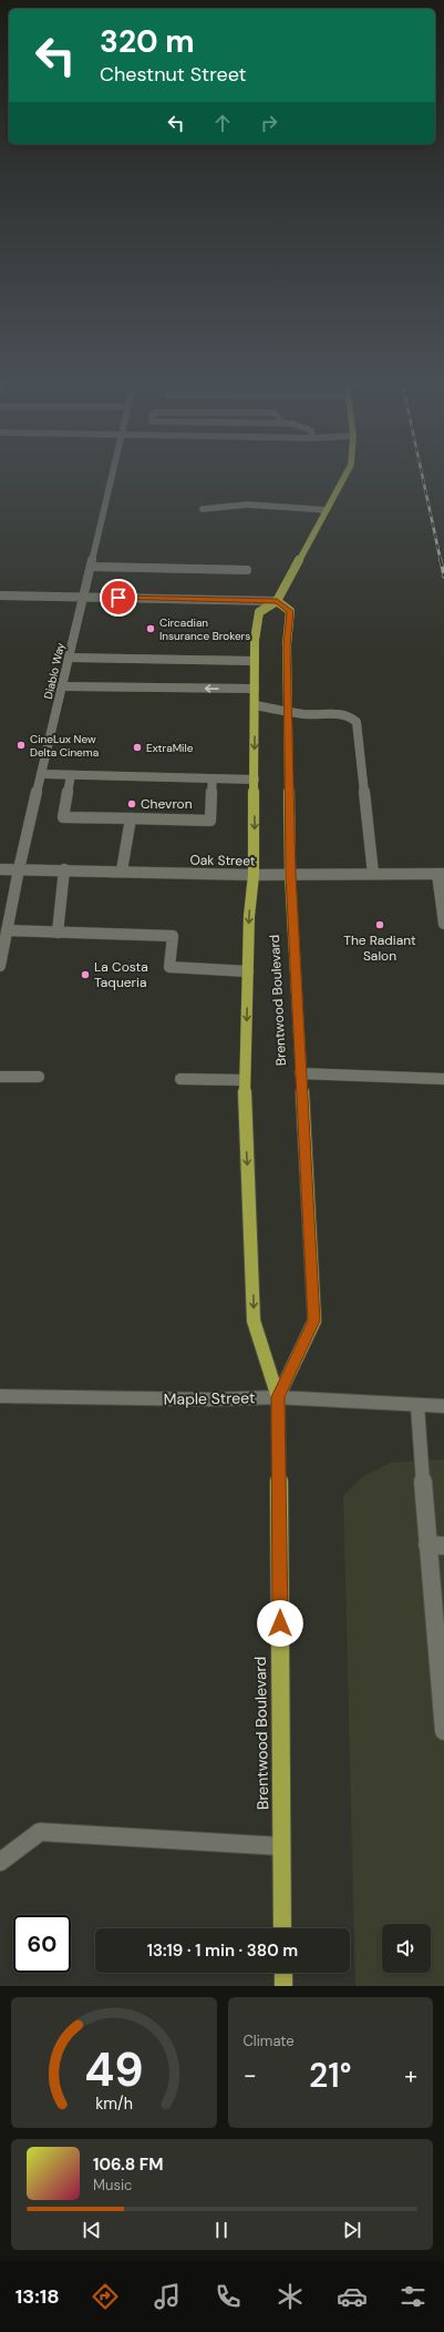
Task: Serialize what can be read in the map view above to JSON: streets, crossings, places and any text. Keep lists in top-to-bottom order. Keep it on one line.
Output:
{"streets":{"main road":["Brentwood Boulevard"],"street":["Diablo Way","Oak Street","Maple Street"]},"crossings":[["Diablo Way","Oak Street"],["Oak Street","Brentwood Boulevard"],["Brentwood Boulevard","Maple Street"]],"places":["Circadian Insurance Brokers","CineLux New Delta Cinema","ExtraMile","Chevron","The Radiant Salon","La Costa Taqueria"],"page":{"turn":["320 m","Chestnut Street"],"limit":"60","trip":"13:19 · 1 min · 380 m","tile":"Climate","heat":["−","21°","+"],"song":["106.8 FM","Music"],"tabs":"13:18","gauge":["49","km/h"]}}
